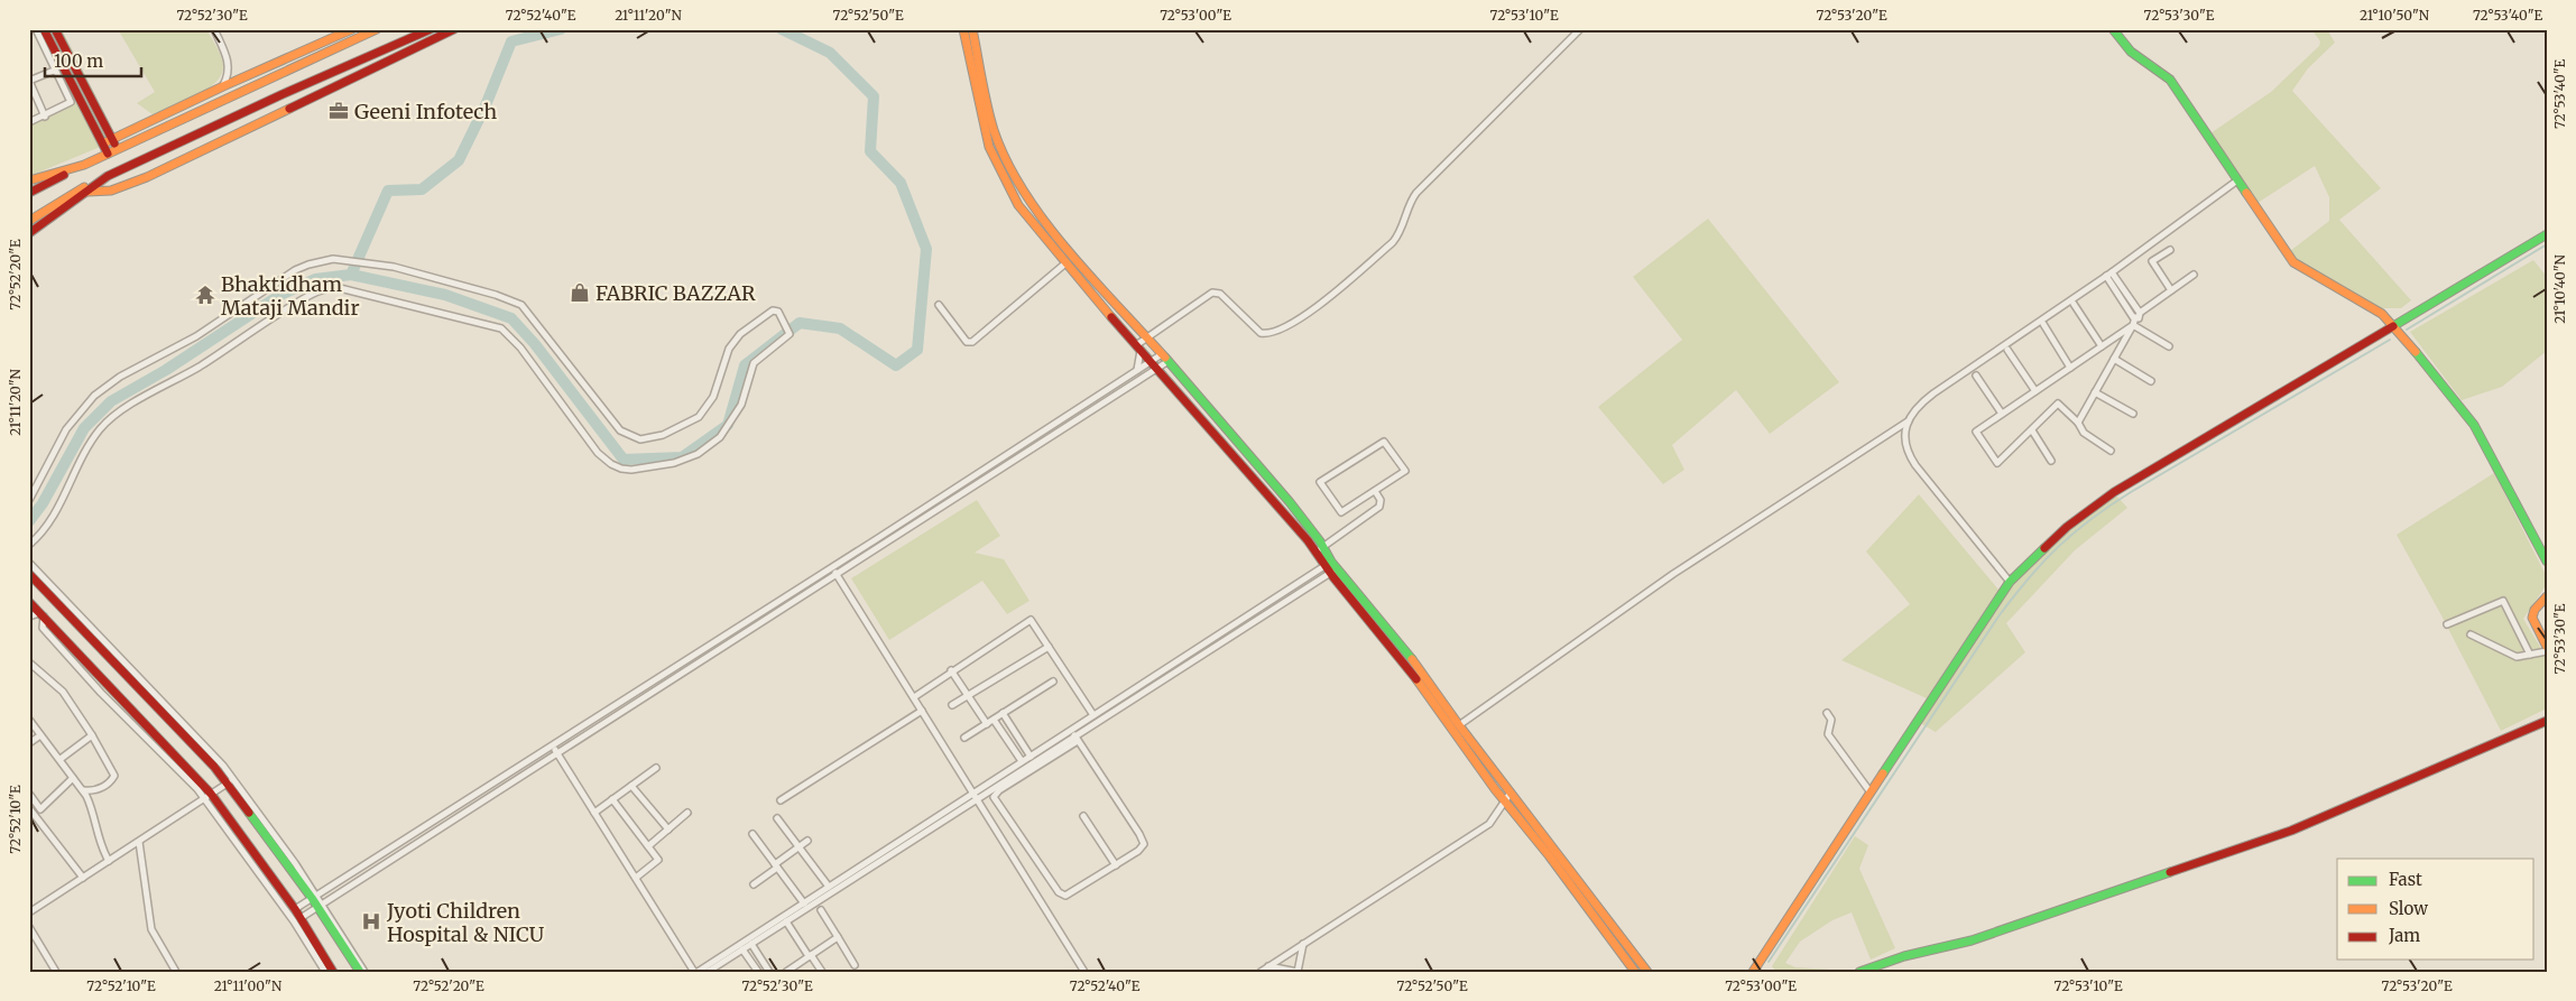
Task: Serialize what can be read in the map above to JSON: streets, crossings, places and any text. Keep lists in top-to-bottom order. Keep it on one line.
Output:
{"places":{"office":["Geeni Infotech"],"shop":["FABRIC BAZZAR"],"temple":["Bhaktidham Mataji Mandir"],"hospital":["Jyoti Children Hospital & NICU"]},"legend":["Fast","Slow","Jam"],"scale_bar":"100 m","coordinates":["72°52'30\"E","72°52'40\"E","21°11'20\"N","72°52'50\"E","72°53'00\"E","72°53'10\"E","72°53'20\"E","72°53'30\"E","21°10'50\"N","72°53'40\"E","72°52'20\"E","21°10'40\"N","72°52'10\"E","21°11'00\"N"]}
